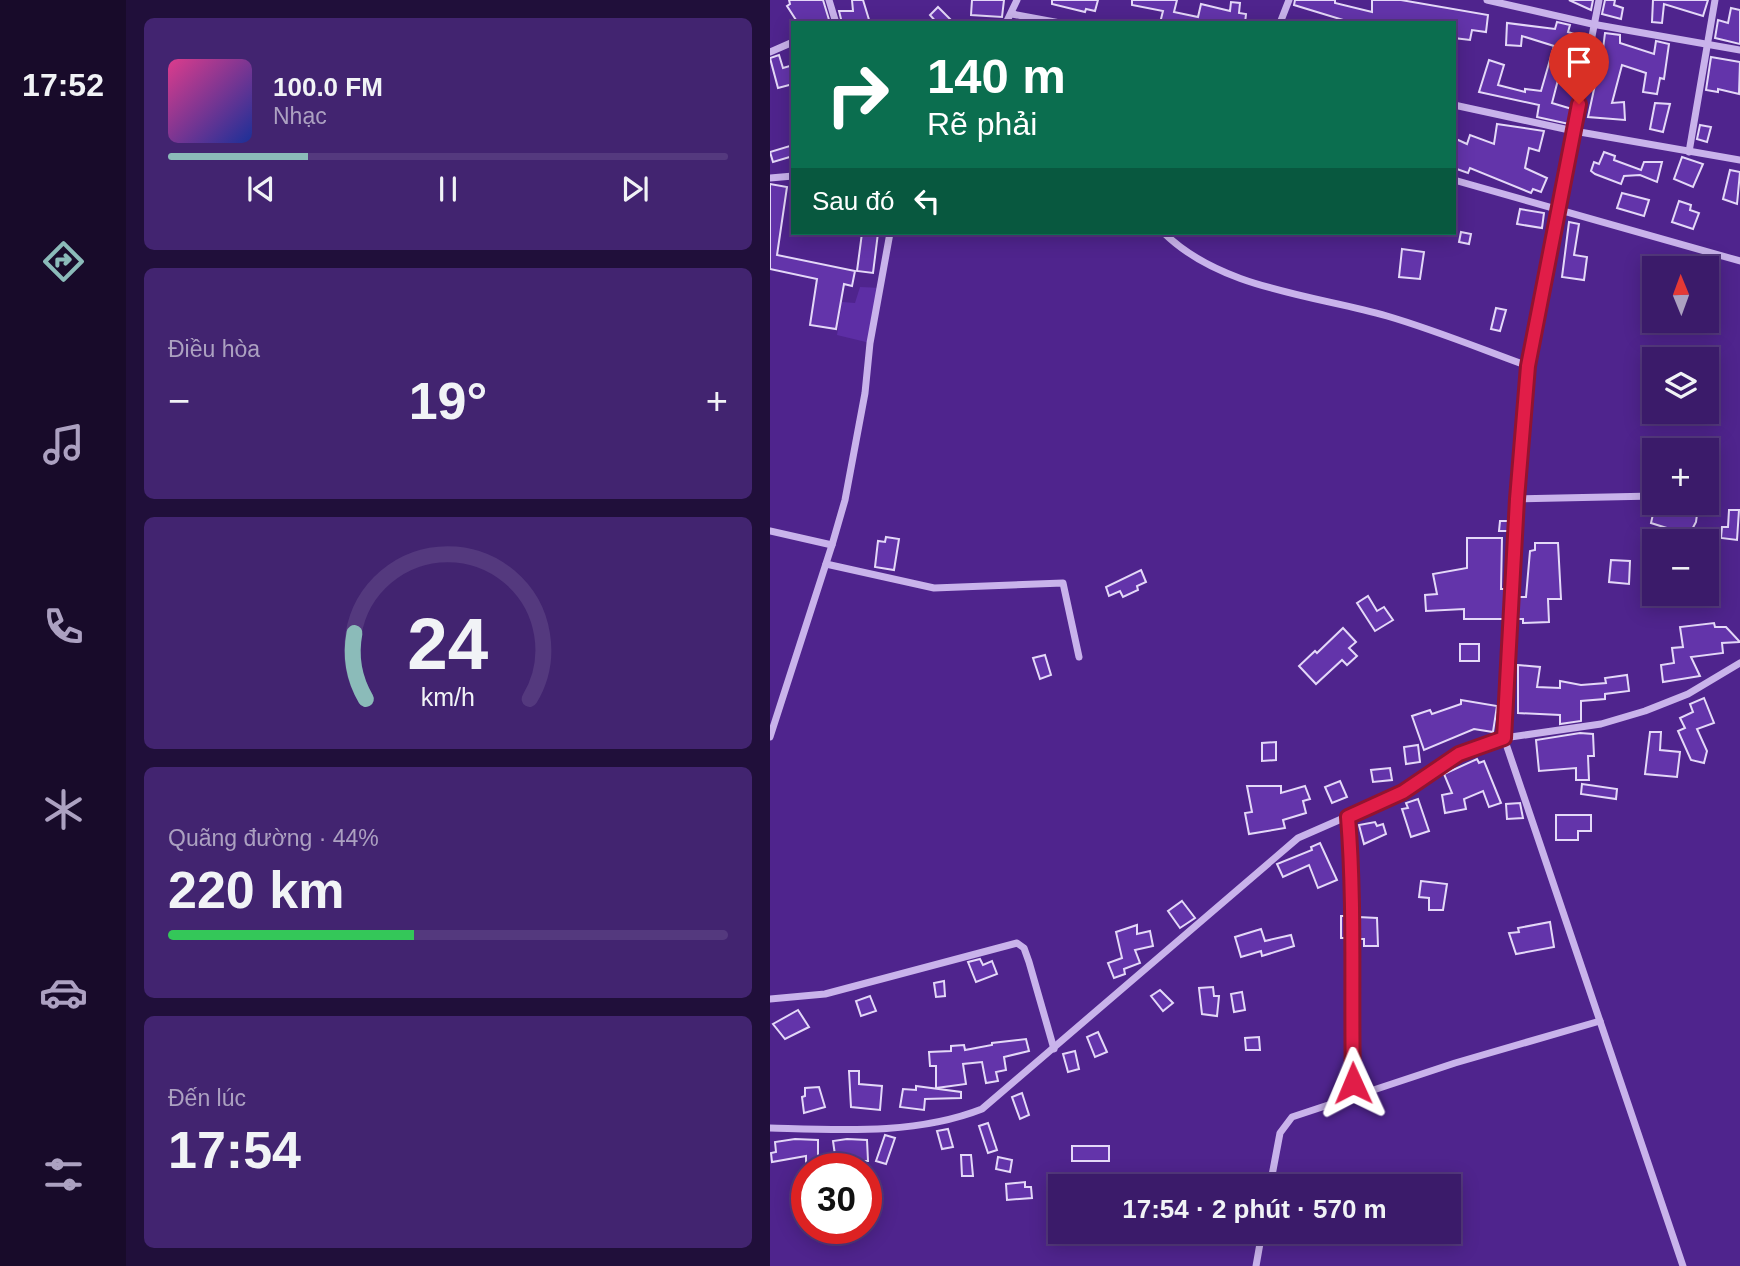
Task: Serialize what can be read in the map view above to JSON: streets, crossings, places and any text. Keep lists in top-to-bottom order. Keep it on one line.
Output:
{"north":"top","page":{"tabs":"17:52","turn":["140 m","Rẽ phải"],"song":["100.0 FM","Nhạc"],"then":"Sau đó","map_buttons":["+","−"],"tile":["Điều hòa",["Quãng đường · 44%","220 km"],["Đến lúc","17:54"]],"heat":["−","19°","+"],"limit":"30","trip":"17:54 · 2 phút · 570 m","gauge":["24","km/h"]}}
